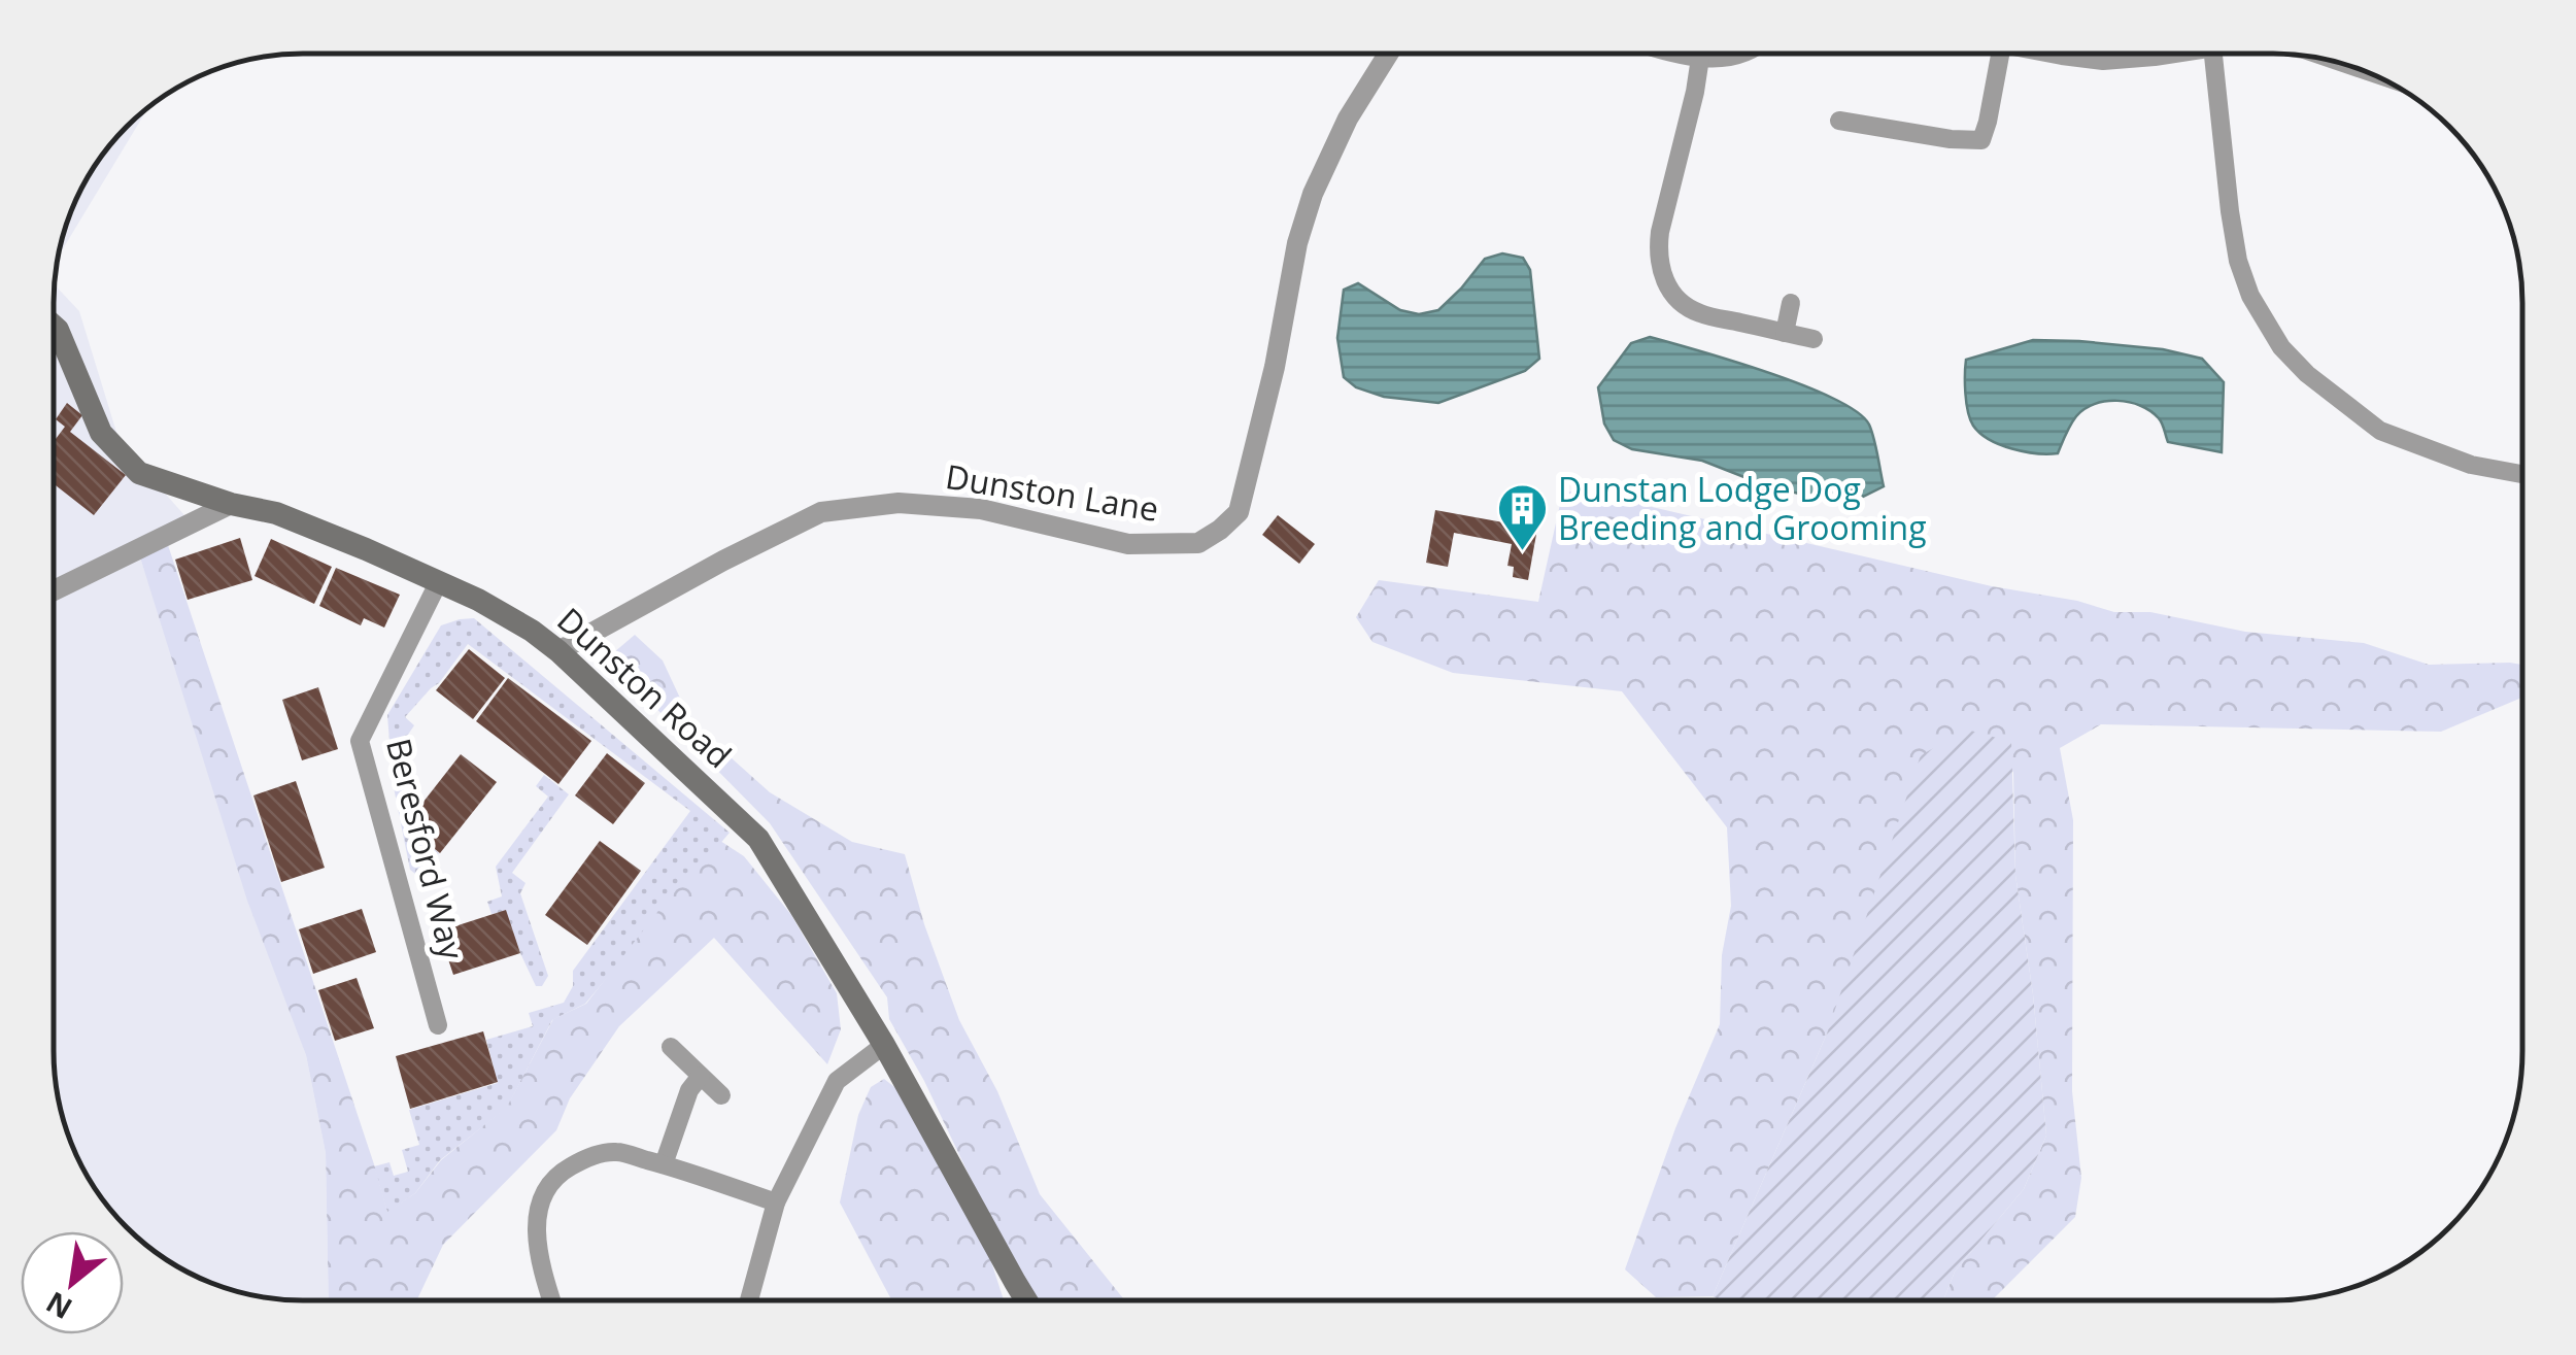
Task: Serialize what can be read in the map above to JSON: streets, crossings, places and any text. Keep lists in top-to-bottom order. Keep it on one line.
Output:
{"streets":{"main road":["Dunston Road"],"street":["Dunston Lane","Beresford Way"]},"crossings":[["Dunston Lane","Dunston Road"],["Dunston Road","Beresford Way"]],"places":{"building":["Dunstan Lodge Dog Breeding and Grooming"]},"north":"bottom left"}
